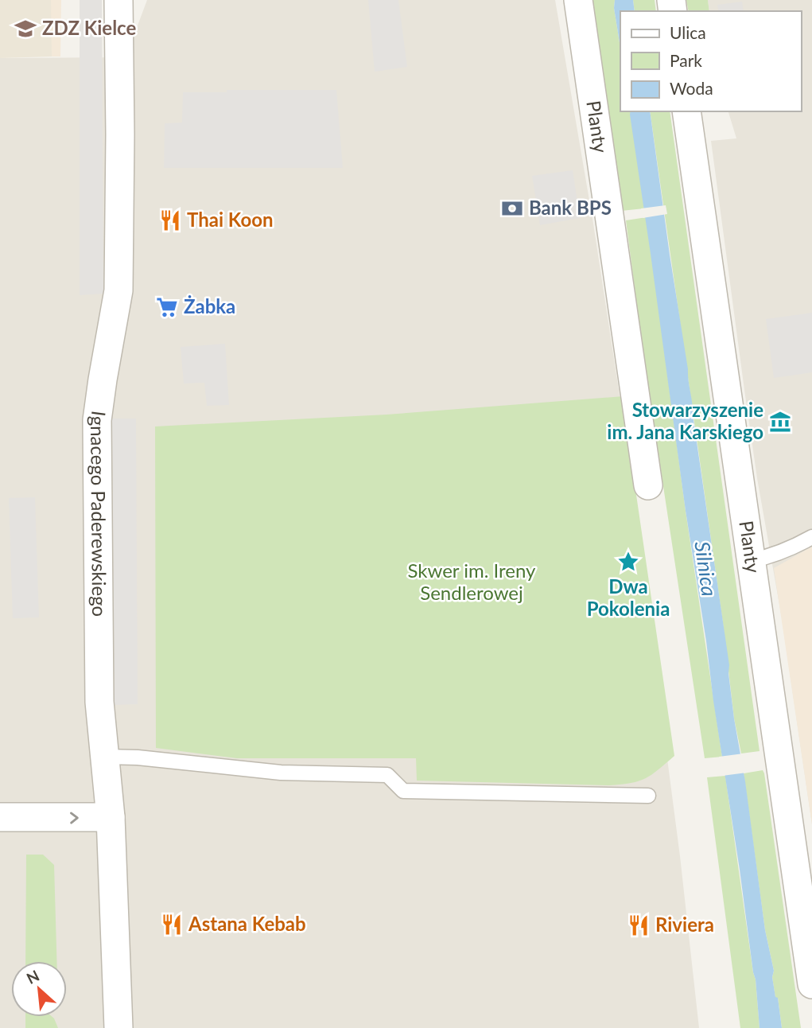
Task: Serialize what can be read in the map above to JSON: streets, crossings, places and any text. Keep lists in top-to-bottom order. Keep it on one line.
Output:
{"streets":{"street":["Planty","Ignacego Paderewskiego"]},"water":["Silnica"],"parks":["Skwer im. Ireny Sendlerowej"],"places":{"school or university":["ZDZ Kielce"],"bank":["Bank BPS"],"restaurant":["Thai Koon","Astana Kebab","Riviera"],"supermarket":["Żabka"],"museum":["Stowarzyszenie im. Jana Karskiego"],"place":["Dwa Pokolenia"]},"legend":["Ulica","Park","Woda"],"north":"top left"}
